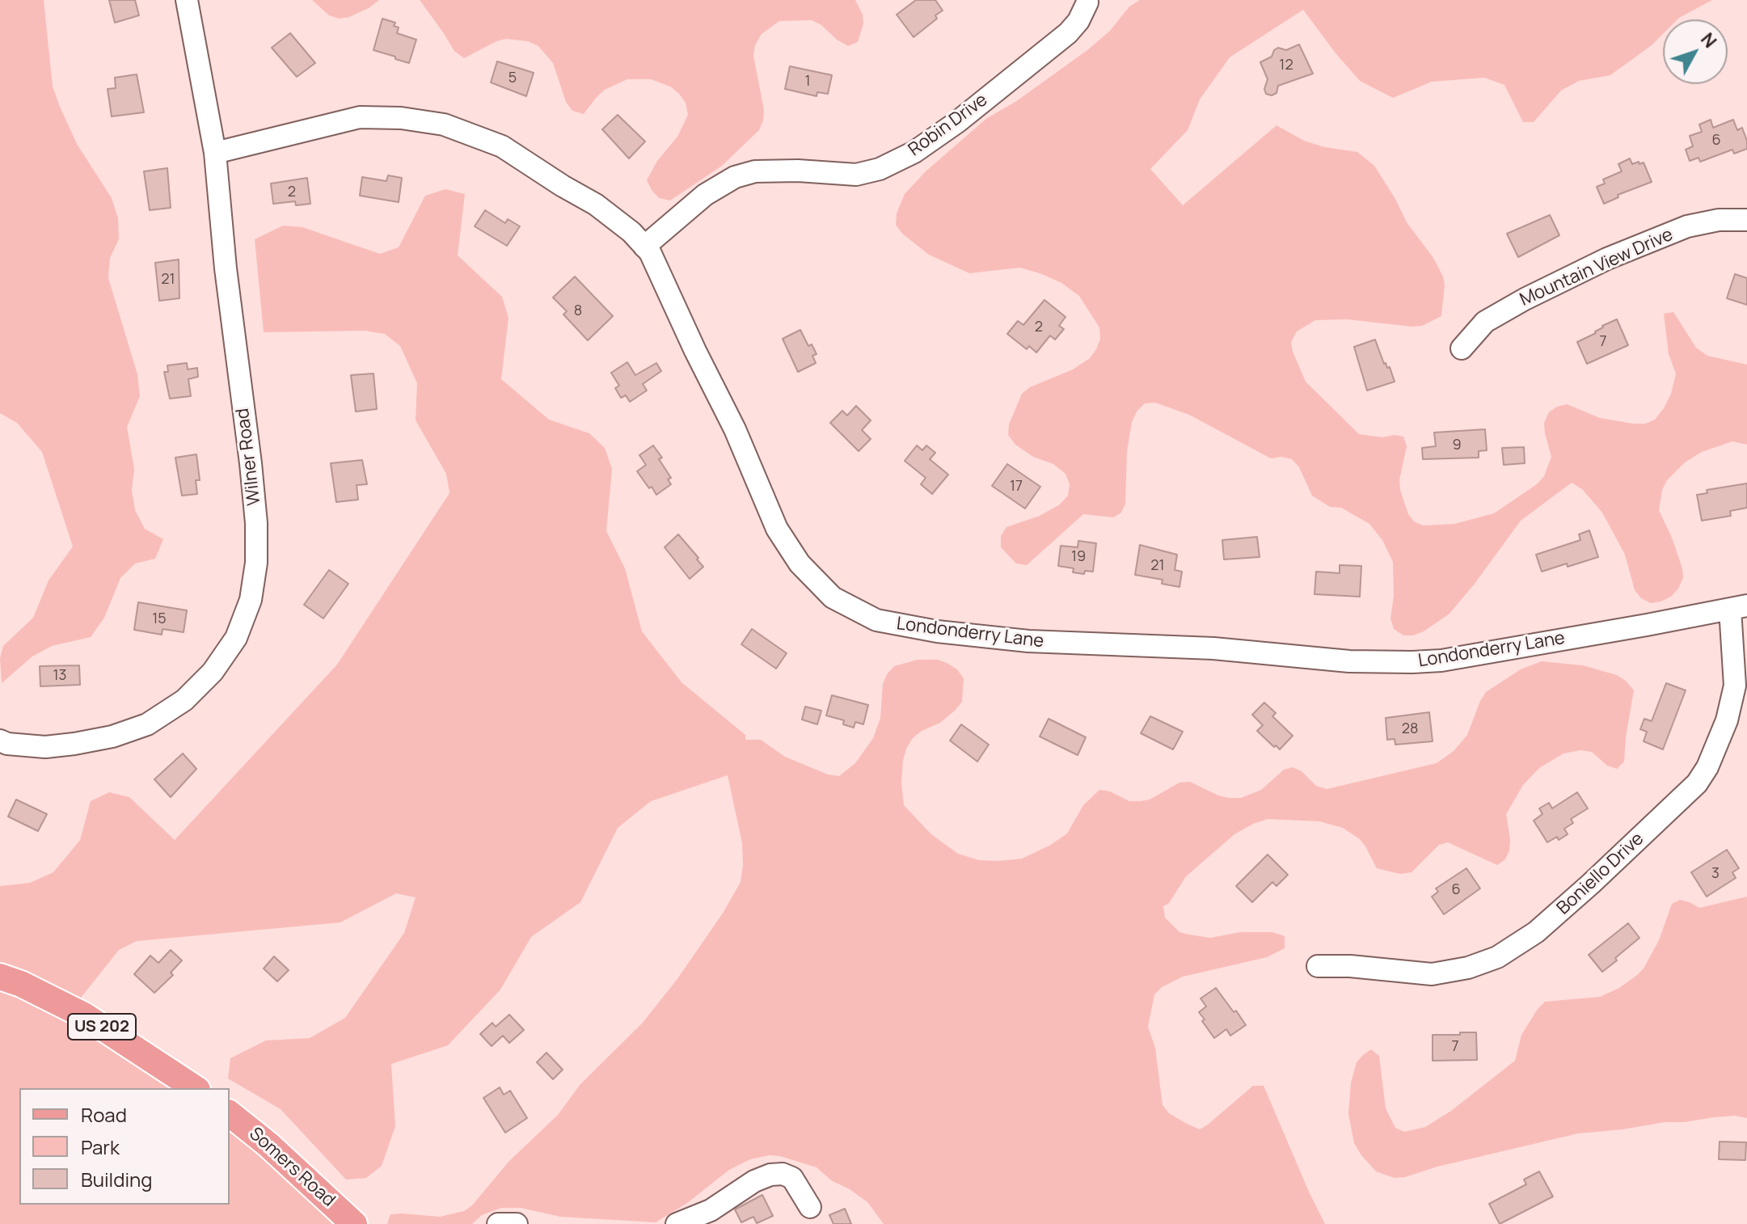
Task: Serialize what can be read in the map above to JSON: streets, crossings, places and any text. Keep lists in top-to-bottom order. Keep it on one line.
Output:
{"streets":{"main road":["US 202","Somers Road"],"street":["Robin Drive","Mountain View Drive","Wilner Road","Londonderry Lane","Boniello Drive"]},"crossings":[["Robin Drive","Londonderry Lane"],["Wilner Road","Londonderry Lane"],["Londonderry Lane","Boniello Drive"]],"house_numbers":["12","5","1","6","2","21","8","2","7","9","17","19","21","15","13","28","3","6","7"],"legend":["Road","Park","Building"],"north":"top right"}
